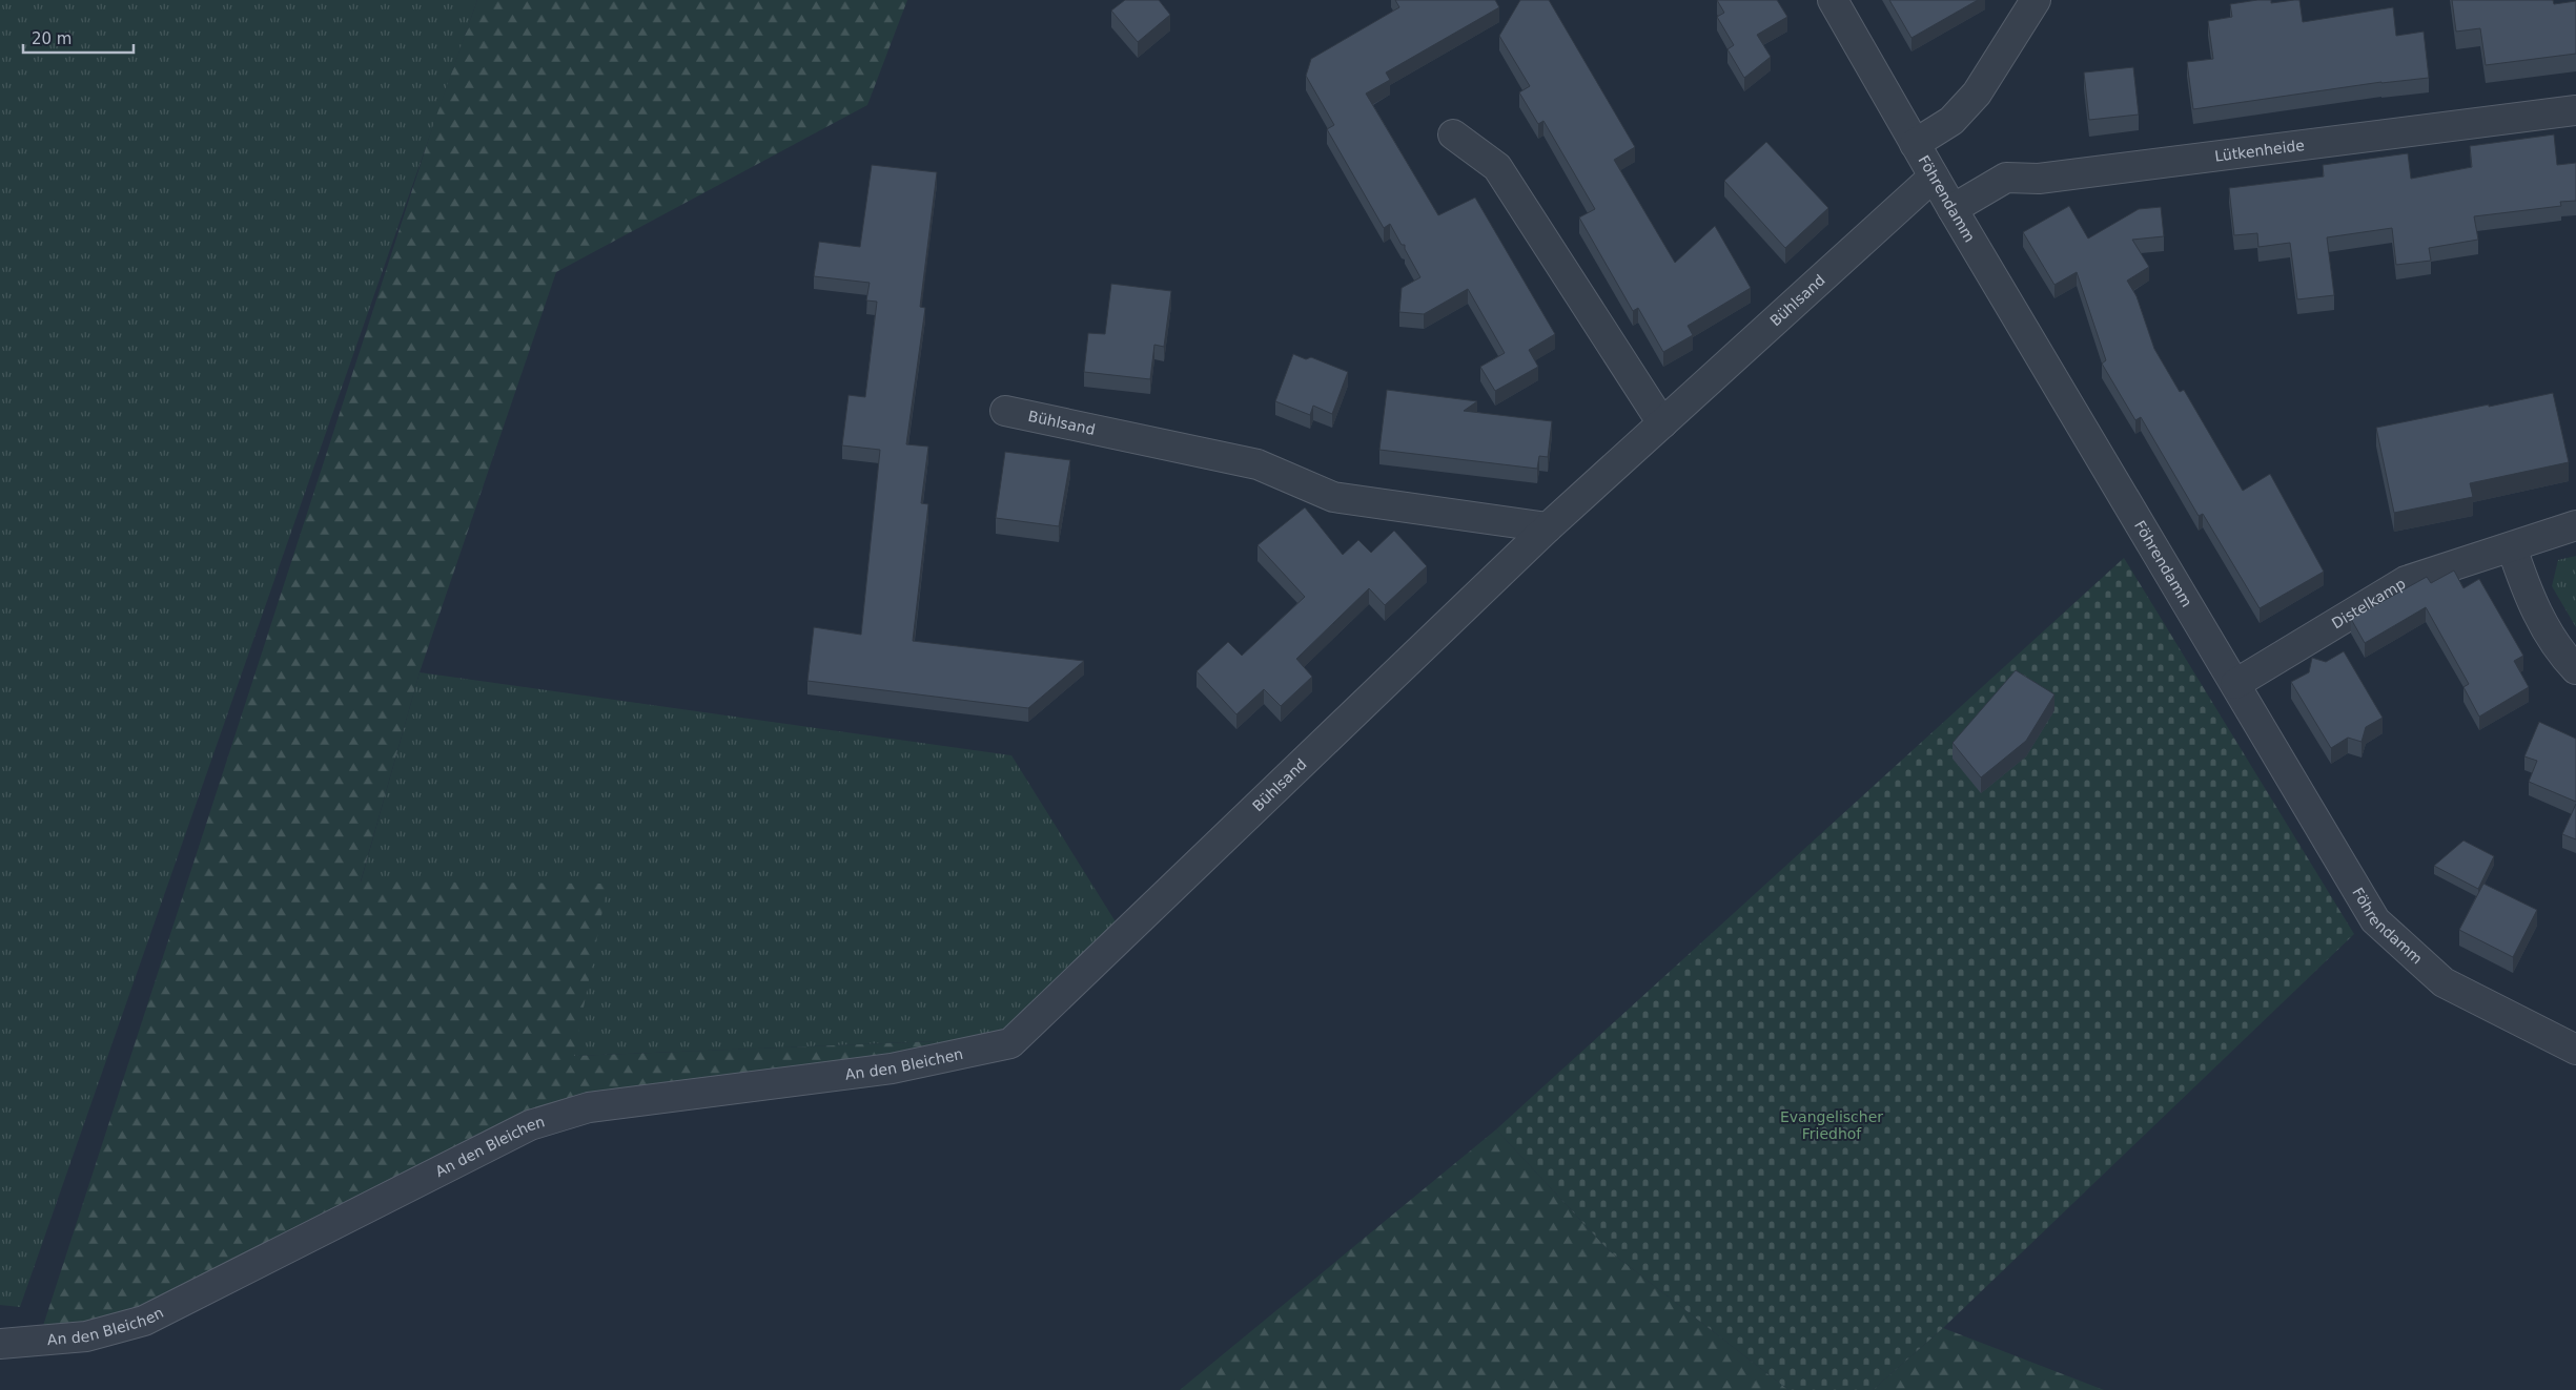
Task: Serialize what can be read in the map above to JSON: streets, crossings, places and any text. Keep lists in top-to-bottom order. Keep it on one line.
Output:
{"streets":{"street":["Lütkenheide","Föhrendamm","Bühlsand","Distelkamp","An den Bleichen"]},"crossings":[["Lütkenheide","Föhrendamm"],["Föhrendamm","Bühlsand"],["Föhrendamm","Distelkamp"],["Bühlsand","An den Bleichen"]],"parks":["Evangelischer Friedhof"],"scale_bar":"20 m"}
